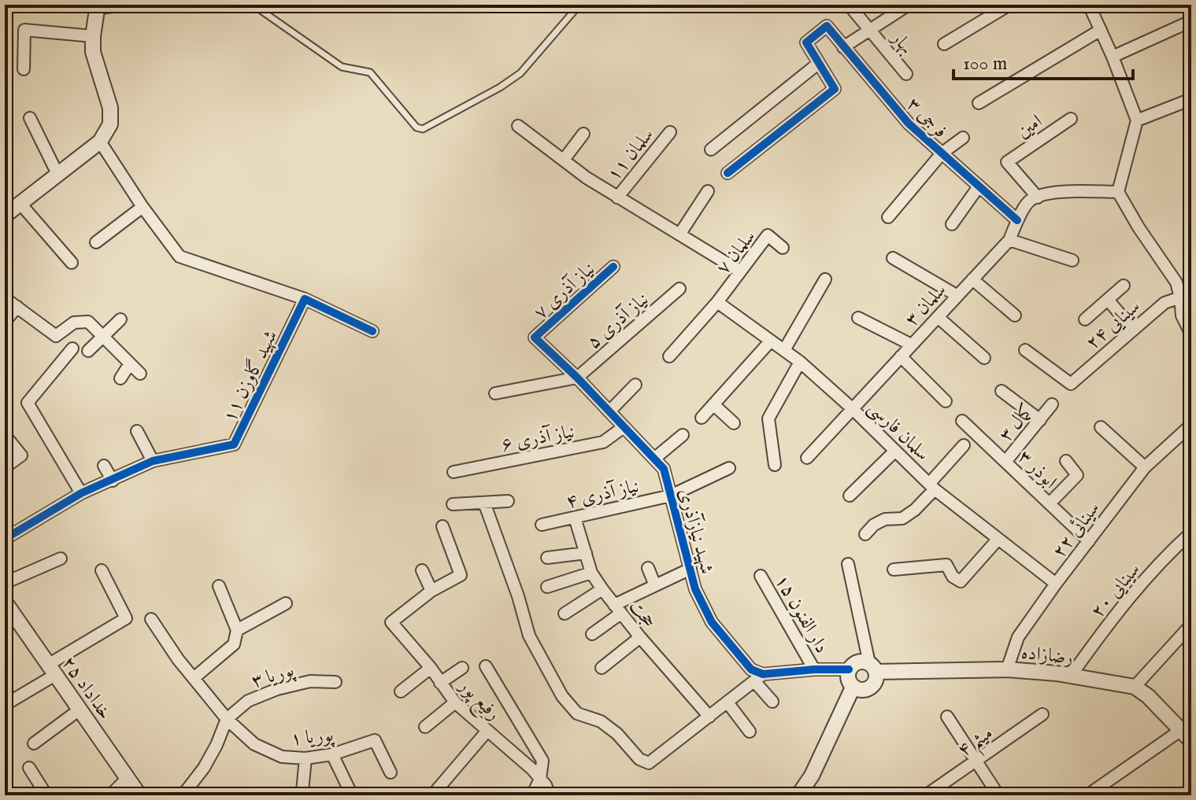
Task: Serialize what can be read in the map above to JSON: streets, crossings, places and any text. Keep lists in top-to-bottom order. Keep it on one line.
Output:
{"streets":{"street":["بهار","فرجی ۳","امین","سلمان ۱۱","سلمان ۷","نیاز آذری ۷","سلمان ۳","نیاز آذری ۵","سینایی ۲۴","شهید گاوزن ۱۱","کمال ۳","سلمان فارسی","نیاز آذری ۶","ابوذر ۳","نیاز آذری ۴","سینائی ۲۲","شهید نیازآذری","سینایی ۲۰","حجت","دار الفنون ۱۵","رضازاده","پوریا ۳","خداداد ۲۵","رفیع پور","پوریا ۱","میثم ۴"]},"crossings":[["فرجی ۳","سلمان ۳"],["امین","سلمان ۳"],["سلمان ۷","سلمان فارسی"],["نیاز آذری ۷","شهید نیازآذری"],["سلمان ۳","سلمان فارسی"],["نیاز آذری ۵","شهید نیازآذری"],["کمال ۳","ابوذر ۳"],["سلمان فارسی","سینائی ۲۲"],["نیاز آذری ۶","شهید نیازآذری"],["ابوذر ۳","سینائی ۲۲"],["نیاز آذری ۴","شهید نیازآذری"],["نیاز آذری ۴","حجت"],["سینائی ۲۲","رضازاده"],["سینایی ۲۰","رضازاده"],["پوریا ۳","پوریا ۱"]],"scale_bar":"100 m"}
